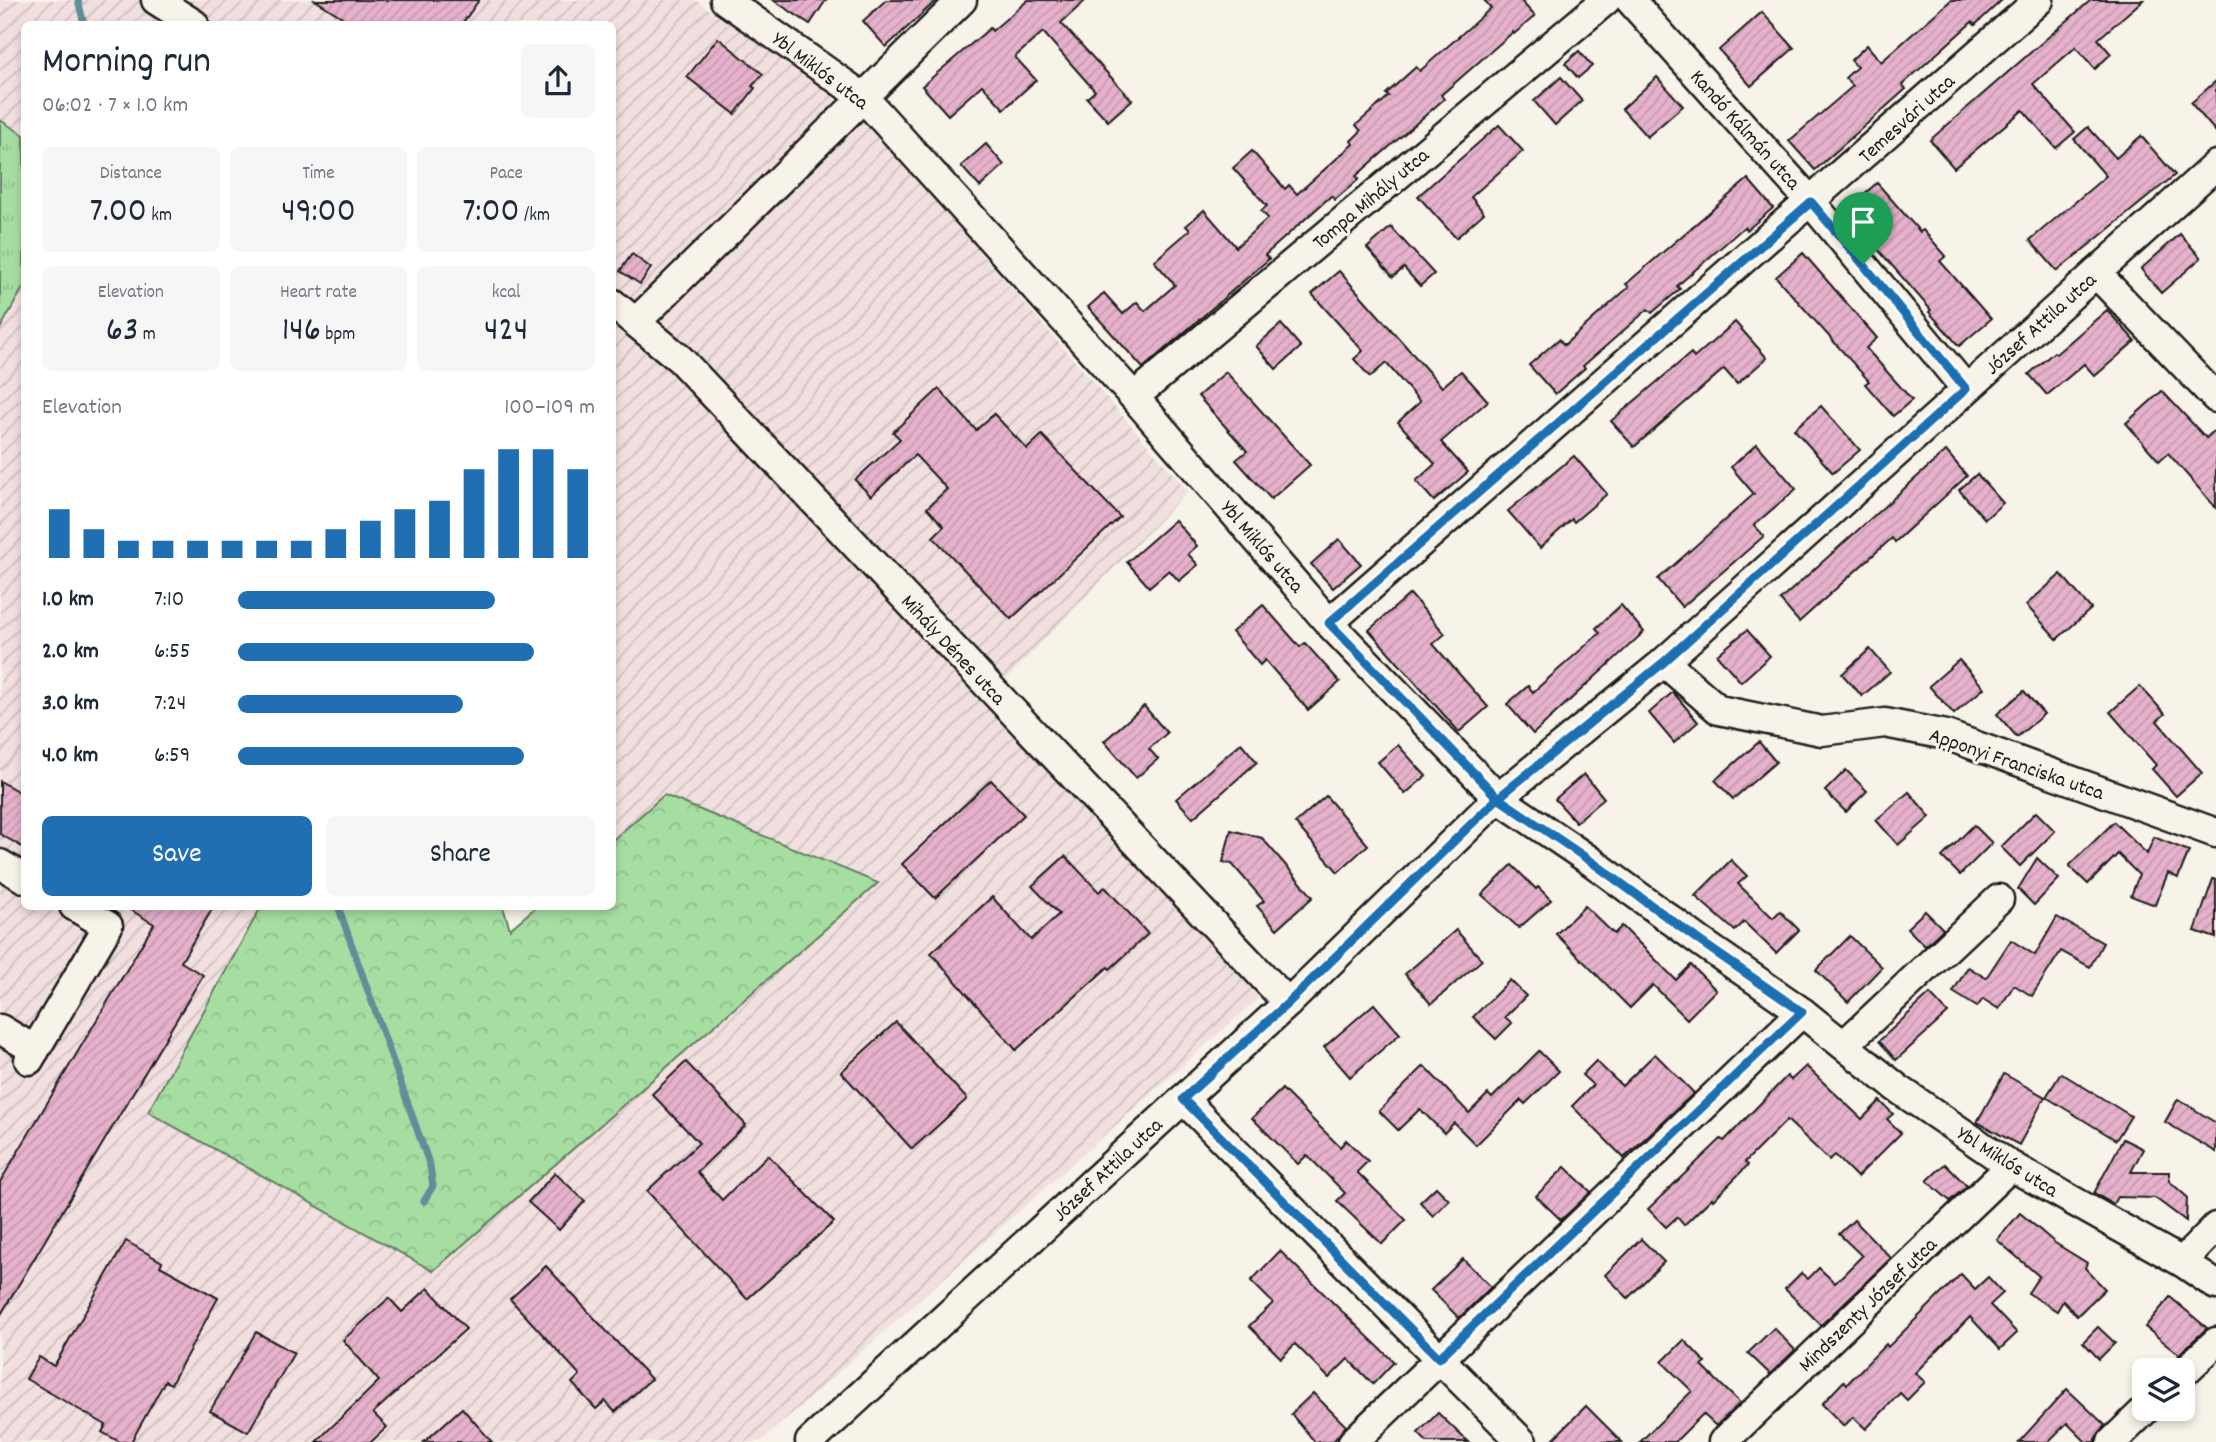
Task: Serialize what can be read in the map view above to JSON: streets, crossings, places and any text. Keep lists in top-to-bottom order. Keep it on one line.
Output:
{"streets":{"street":["Ybl Miklós utca","Temesvári utca","Kandó Kálmán utca","Tompa Mihály utca","József Attila utca","Mihály Dénes utca","Apponyi Franciska utca","Mindszenty József utca"]},"crossings":[["Ybl Miklós utca","Temesvári utca"],["Ybl Miklós utca","Tompa Mihály utca"],["Ybl Miklós utca","József Attila utca"],["Ybl Miklós utca","Mindszenty József utca"],["Temesvári utca","Kandó Kálmán utca"],["Kandó Kálmán utca","József Attila utca"],["József Attila utca","Mihály Dénes utca"],["József Attila utca","Apponyi Franciska utca"]],"page":{"heading":["Morning run","06:02 · 7 × 1.0 km"],"stats":[["Distance","7.00 km"],["Time","49:00"],["Pace","7:00 /km"],["Elevation","63 m"],["Heart rate","146 bpm"],["kcal","424"]],"chart":["Elevation","100–109 m"],"list":[{"name":"1.0 km","note":"7:10"},{"name":"2.0 km","note":"6:55"},{"name":"3.0 km","note":"7:24"},{"name":"4.0 km","note":"6:59"}],"buttons":["Save","Share"]}}
